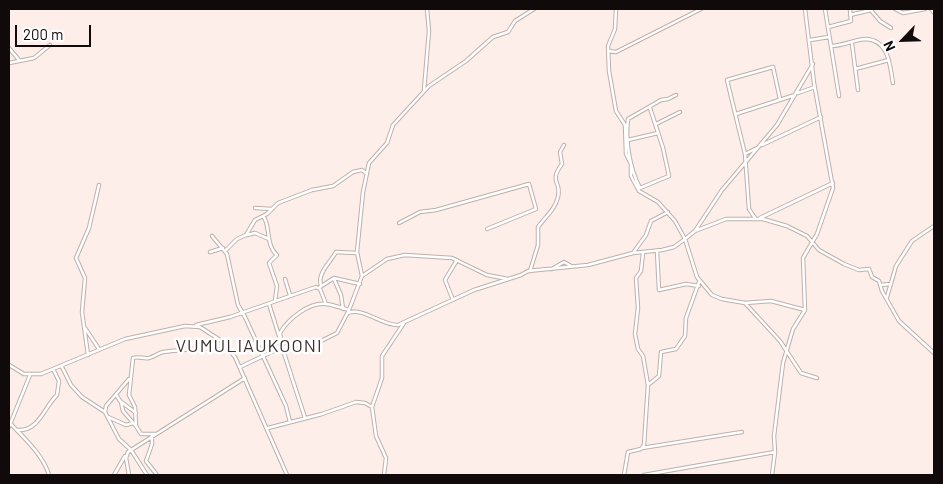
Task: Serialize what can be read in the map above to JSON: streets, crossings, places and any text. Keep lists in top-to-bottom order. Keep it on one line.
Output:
{"districts":["VUMULIAUKOONI"],"scale_bar":"200 m","north":"bottom left"}
